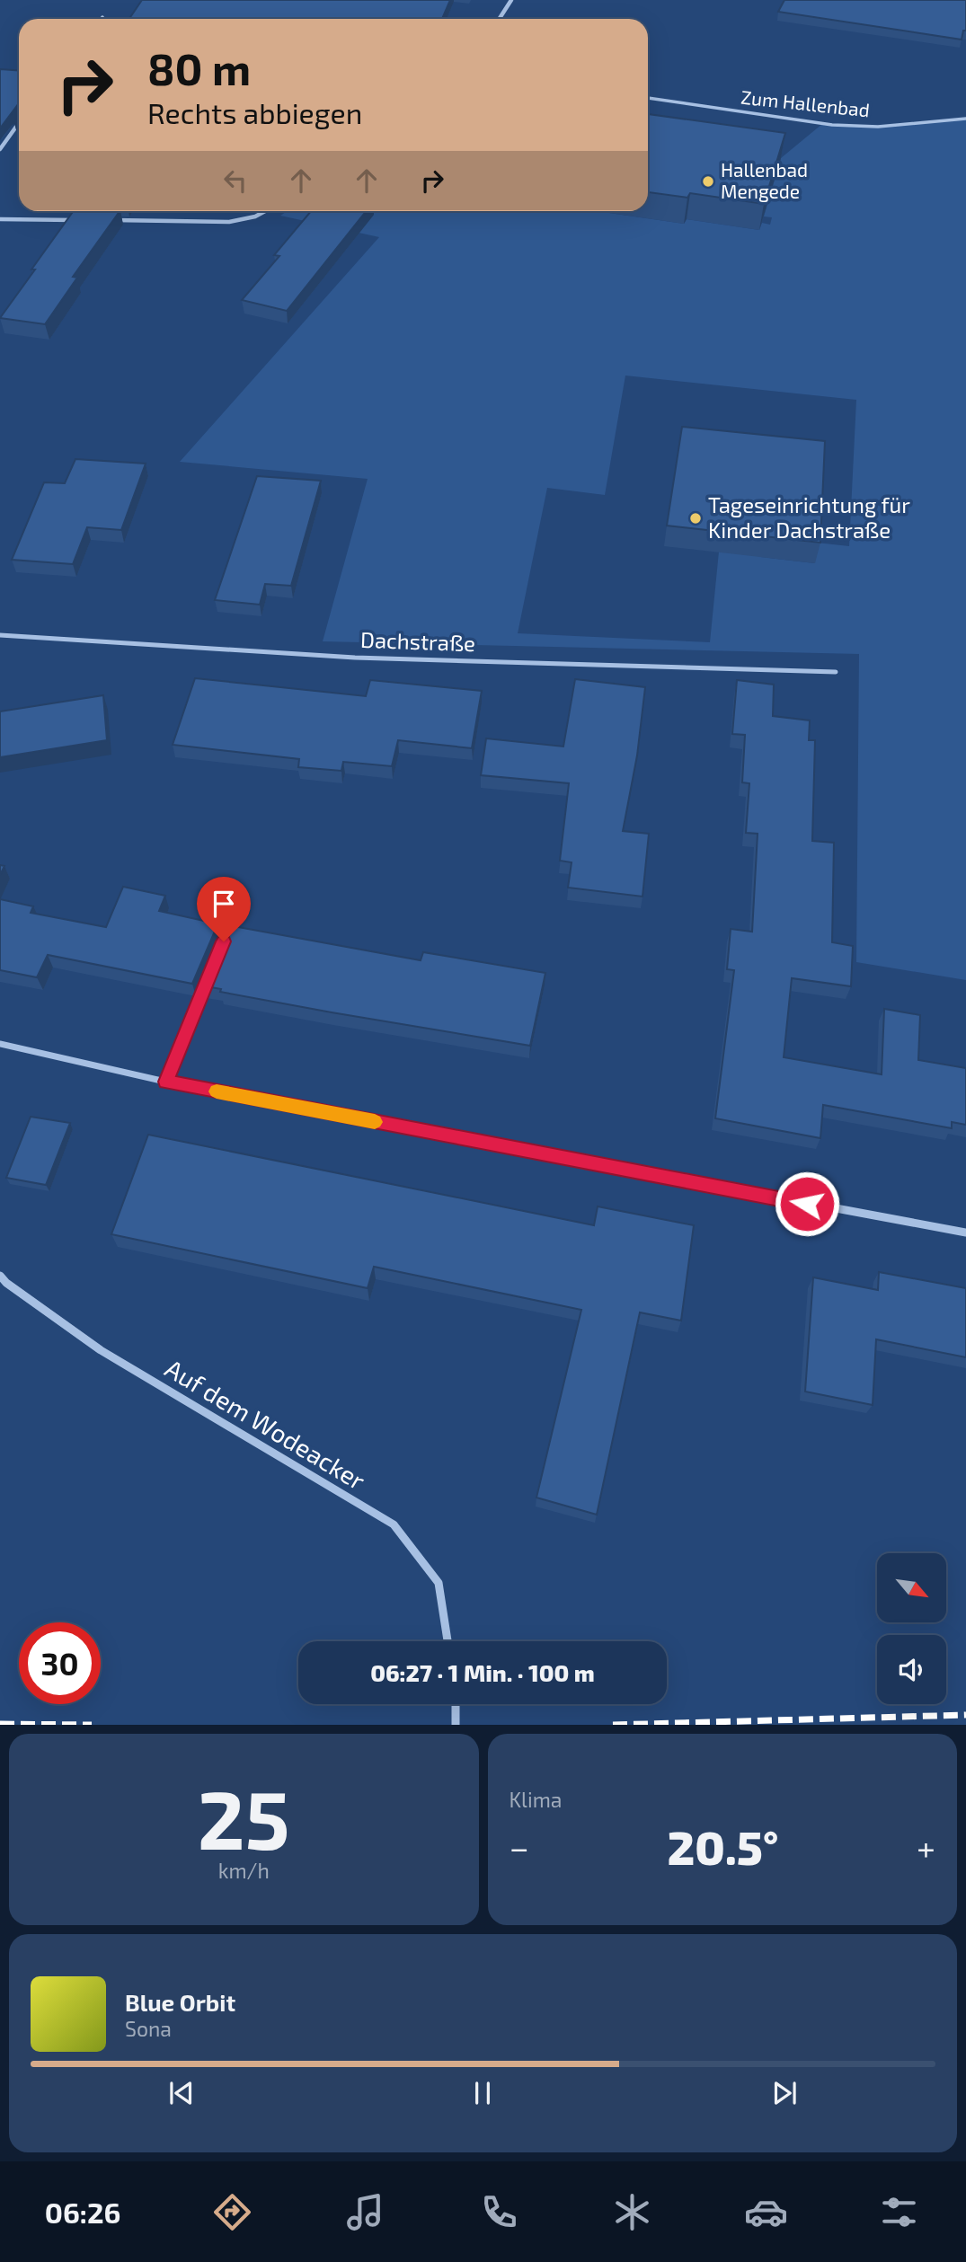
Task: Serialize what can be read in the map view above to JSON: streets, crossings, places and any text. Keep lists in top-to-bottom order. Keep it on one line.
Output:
{"streets":{"street":["Dachstraße","Auf dem Wodeacker"],"lane":["Zum Hallenbad"]},"places":["Hallenbad Mengede","Tageseinrichtung für Kinder Dachstraße"],"north":"bottom right","page":{"turn":["80 m","Rechts abbiegen"],"limit":"30","trip":"06:27 · 1 Min. · 100 m","tile":[["25","km/h"],"Klima"],"heat":["−","20.5°","+"],"song":["Blue Orbit","Sona"],"tabs":"06:26"}}
